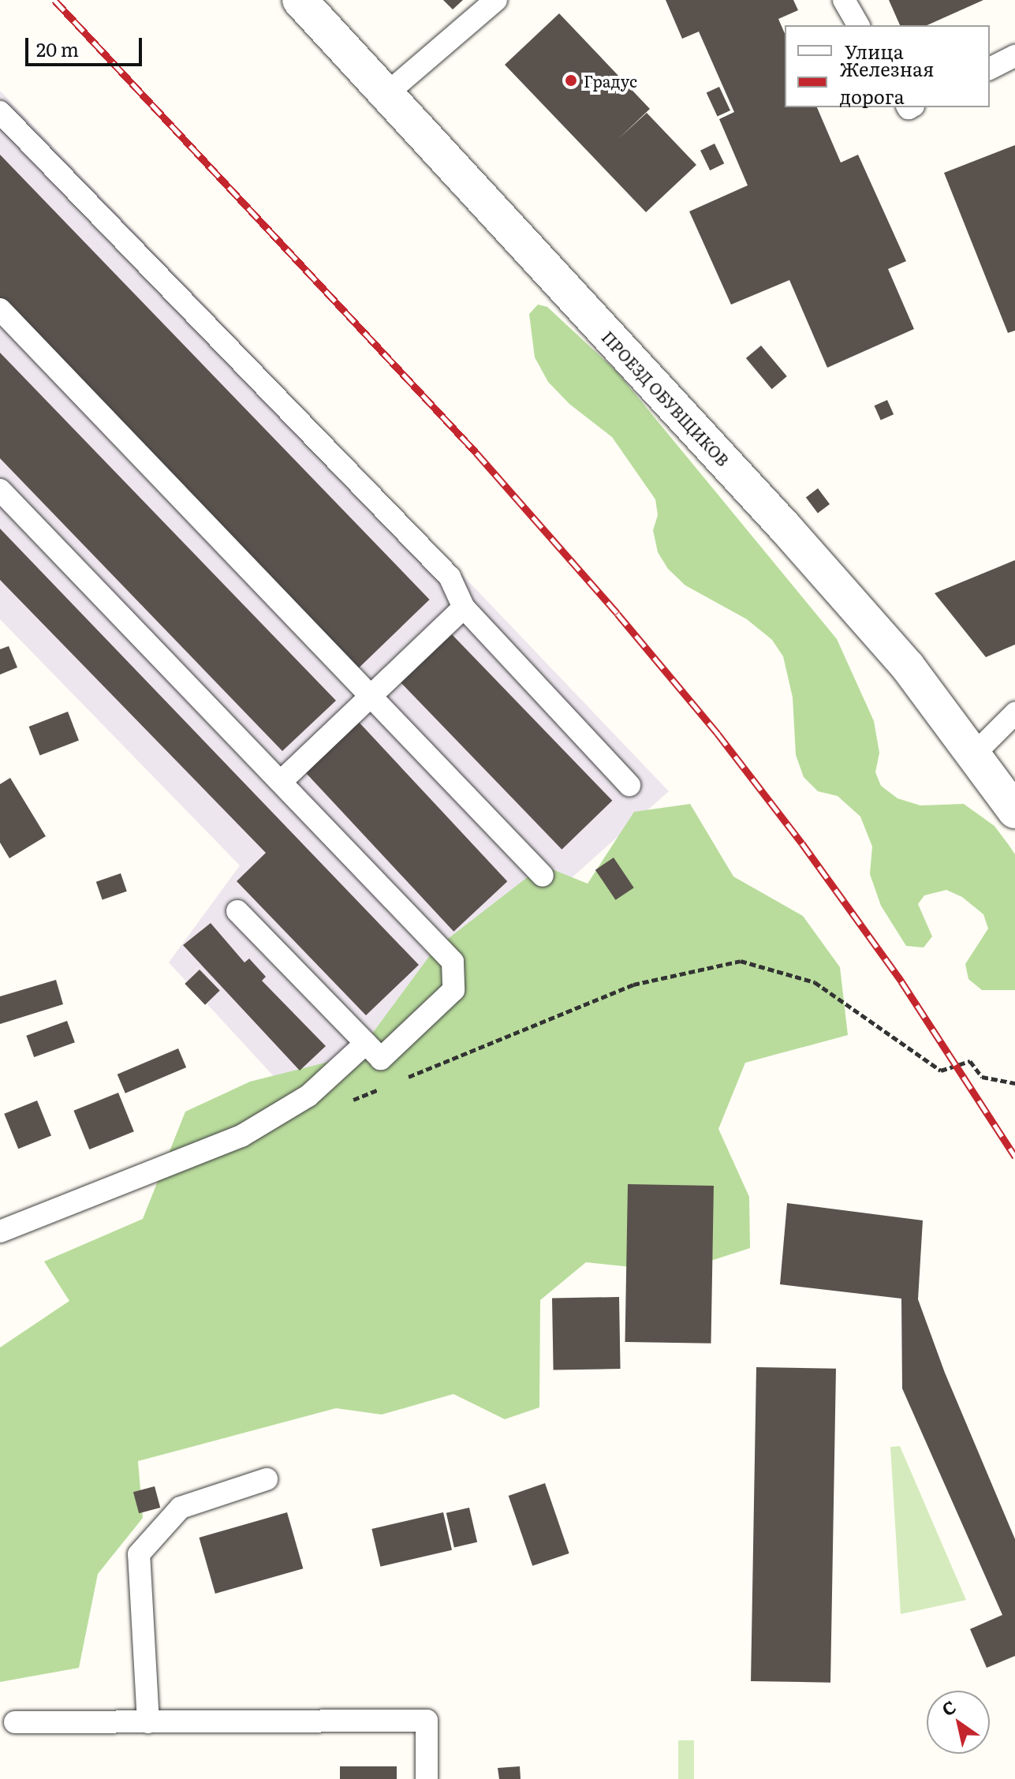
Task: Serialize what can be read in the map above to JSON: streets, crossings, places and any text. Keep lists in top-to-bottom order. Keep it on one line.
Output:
{"streets":{"street":["ПРОЕЗД ОБУВЩИКОВ"]},"places":["Градус"],"legend":["Улица","Железная дорога"],"scale_bar":"20 m","north":"top left"}
